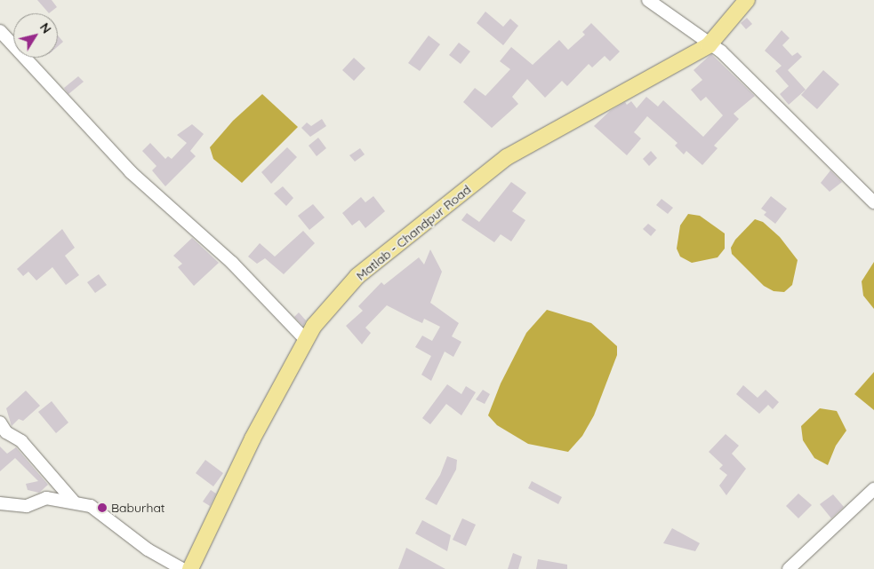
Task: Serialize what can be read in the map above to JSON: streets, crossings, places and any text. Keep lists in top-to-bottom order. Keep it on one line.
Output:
{"streets":{"main road":["Matlab - Chandpur Road"]},"places":["Baburhat"],"north":"top right"}
